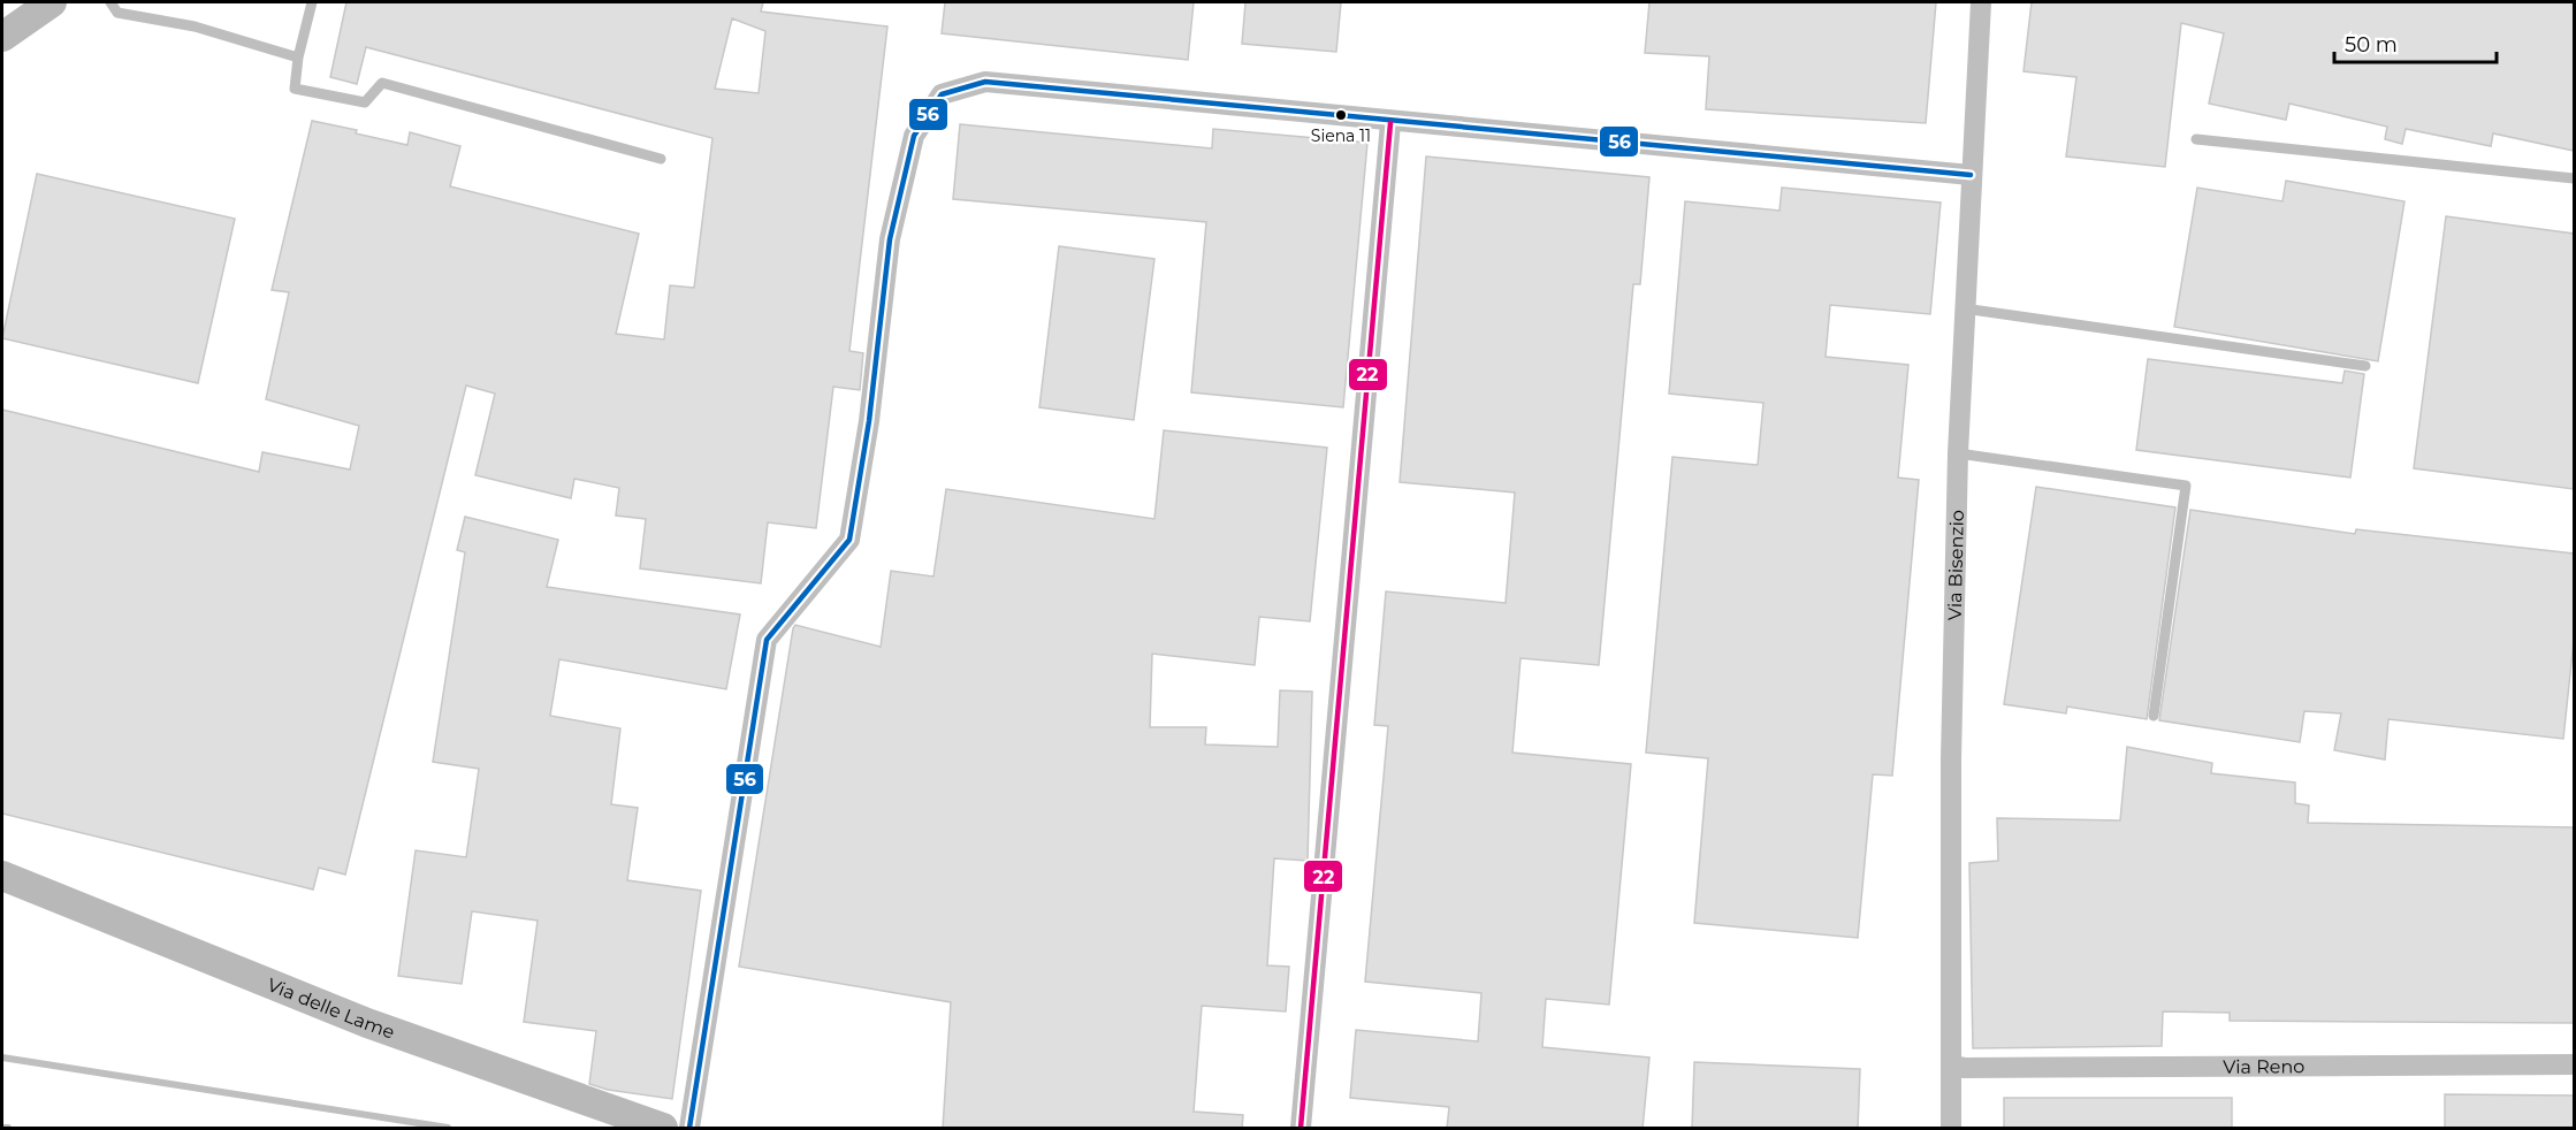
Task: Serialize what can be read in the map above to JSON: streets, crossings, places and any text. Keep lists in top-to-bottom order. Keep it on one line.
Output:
{"streets":{"street":["Via Bisenzio","Via delle Lame","Via Reno"]},"crossings":[["Via Bisenzio","Via Reno"]],"places":["Siena 11"],"lines":["transit line 56","transit line 22"],"scale_bar":"50 m"}
